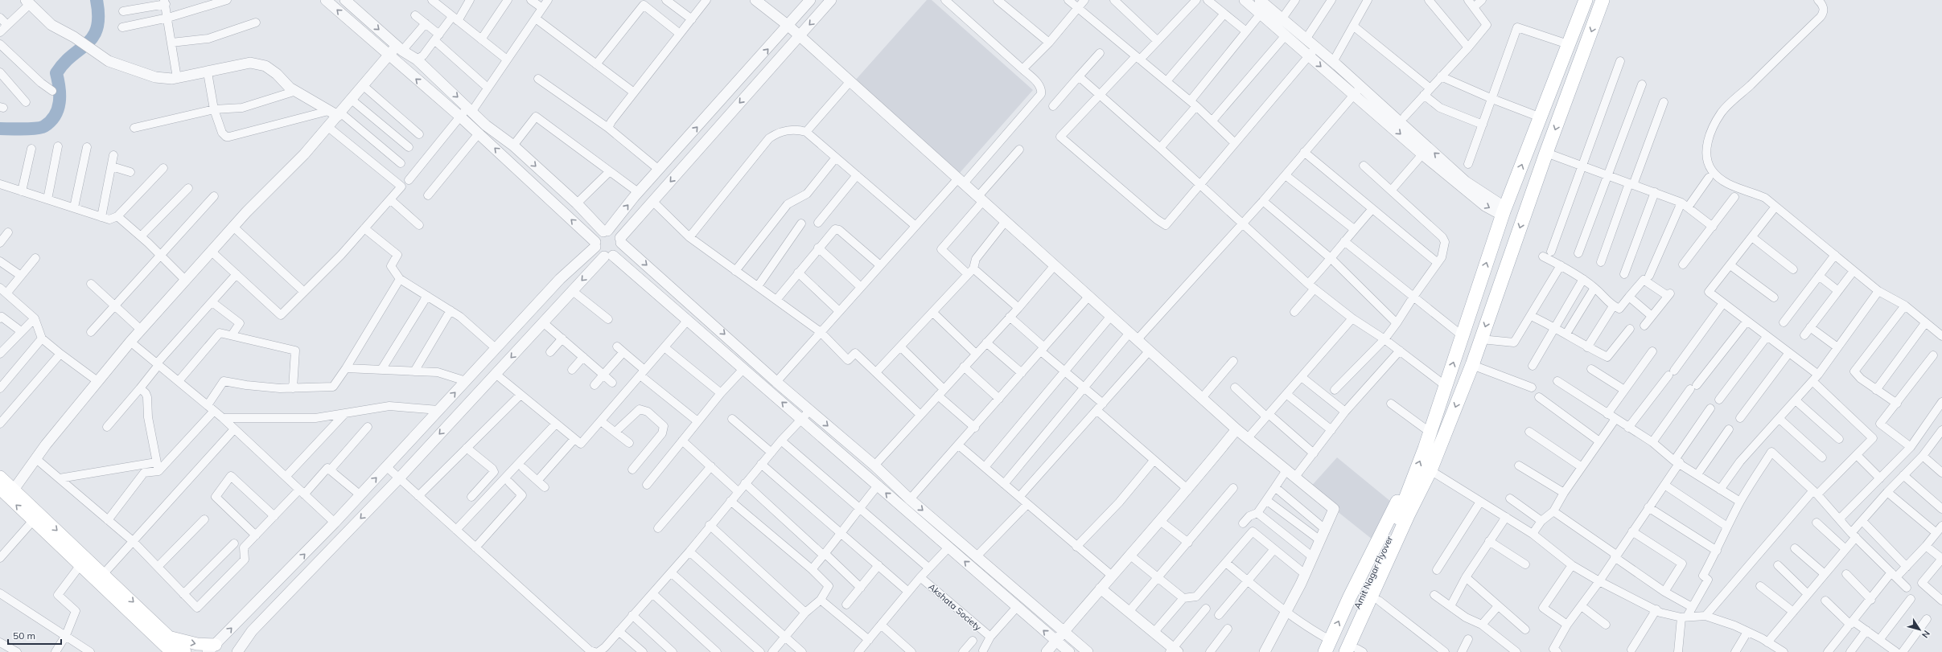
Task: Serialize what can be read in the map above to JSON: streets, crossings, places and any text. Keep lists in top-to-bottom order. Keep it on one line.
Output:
{"streets":{"main road":["Amit Nagar Flyover"],"street":["Akshata Society"]},"scale_bar":"50 m","north":"bottom right"}
